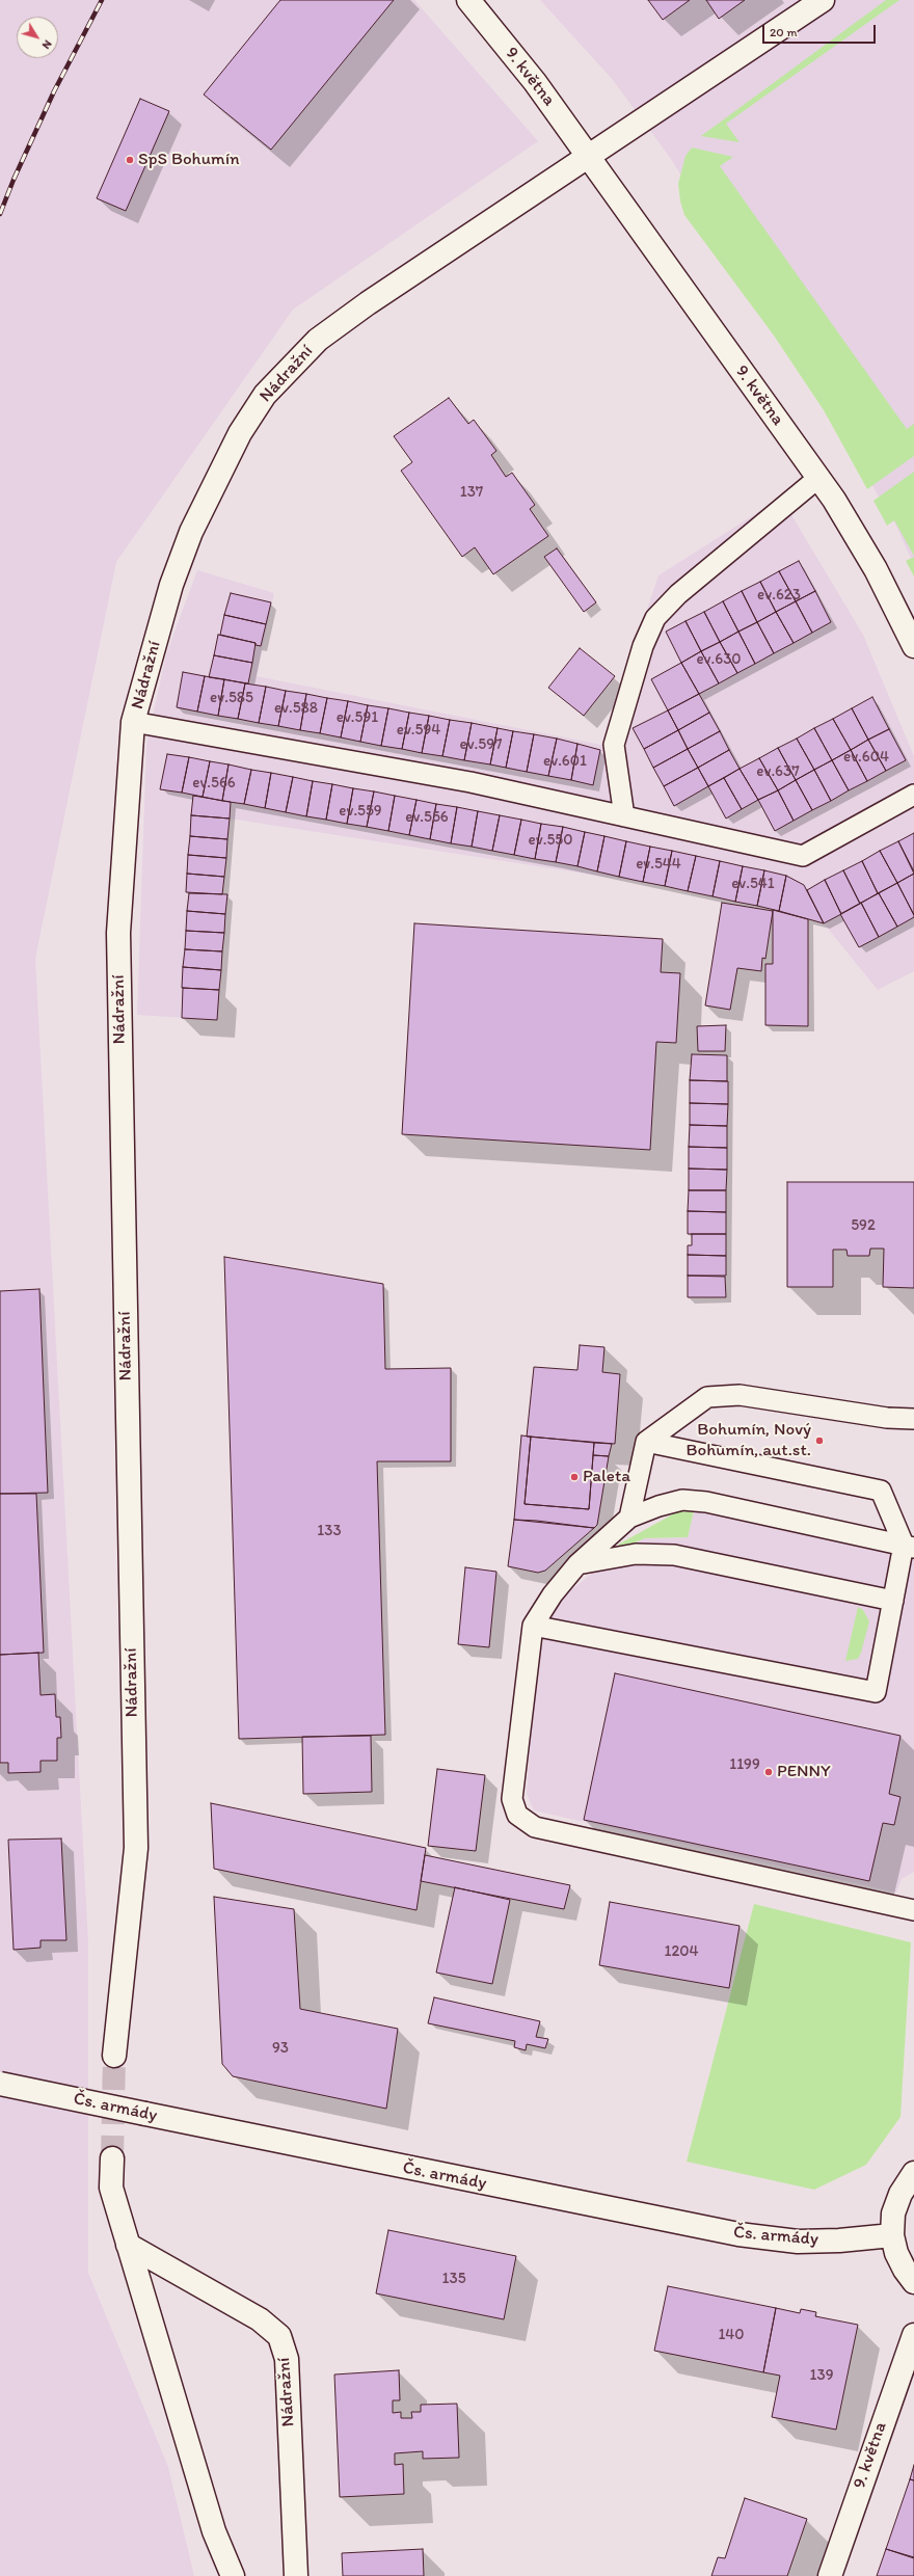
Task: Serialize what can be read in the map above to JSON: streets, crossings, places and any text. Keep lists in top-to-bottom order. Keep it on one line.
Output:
{"streets":{"street":["9. května","Nádražní","Čs. armády"]},"crossings":[["9. května","Nádražní"]],"places":["SpS Bohumín","Bohumín, Nový Bohumín, aut.st.","Paleta","PENNY"],"house_numbers":["137","ev.623","ev.630","ev.585","ev.588","ev.591","ev.594","ev.597","ev.604","ev.601","ev.637","ev.566","ev.559","ev.556","ev.550","ev.544","ev.541","592","133","1199","1204","93","135","140","139"],"scale_bar":"20 m","north":"bottom right"}
